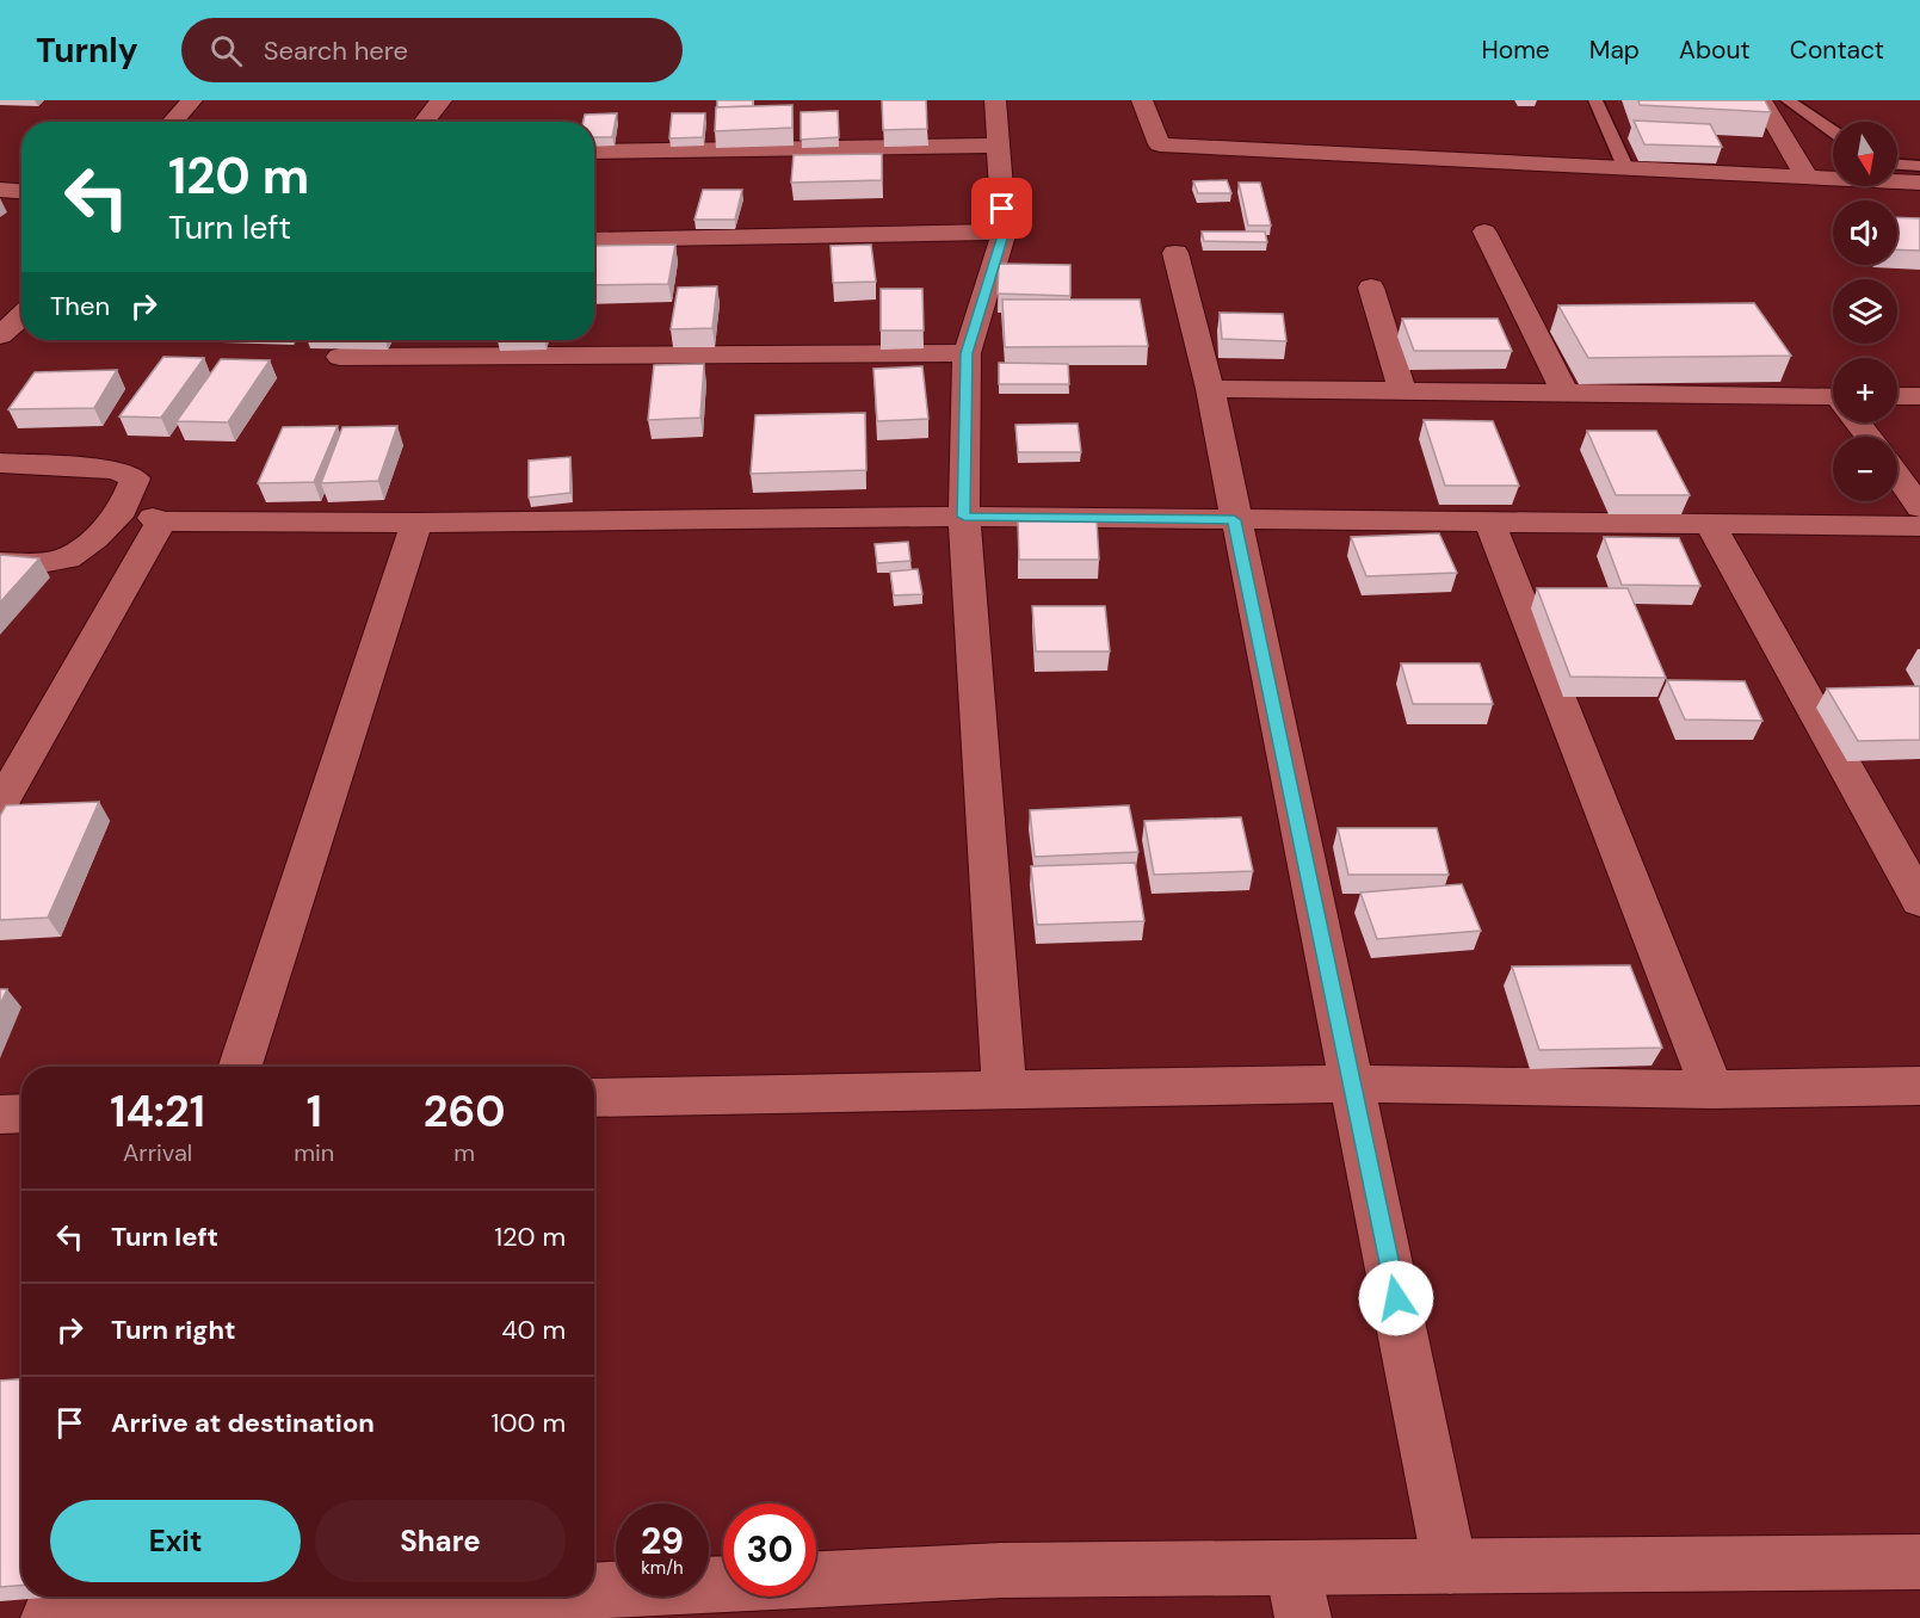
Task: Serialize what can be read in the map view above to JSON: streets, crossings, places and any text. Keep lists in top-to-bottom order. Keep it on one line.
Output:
{"north":"bottom","page":{"header":"Turnly","search":"Search here","nav":["Home","Map","About","Contact"],"map_buttons":["+","−"],"turn":["120 m","Turn left"],"then":"Then","eta":["14:21","Arrival","1","min","260","m"],"list":[{"name":"Turn left","value":"120 m"},{"name":"Turn right","value":"40 m"},{"name":"Arrive at destination","value":"100 m"}],"buttons":["Exit","Share"],"speed":"29 km/h","limit":"30"}}
